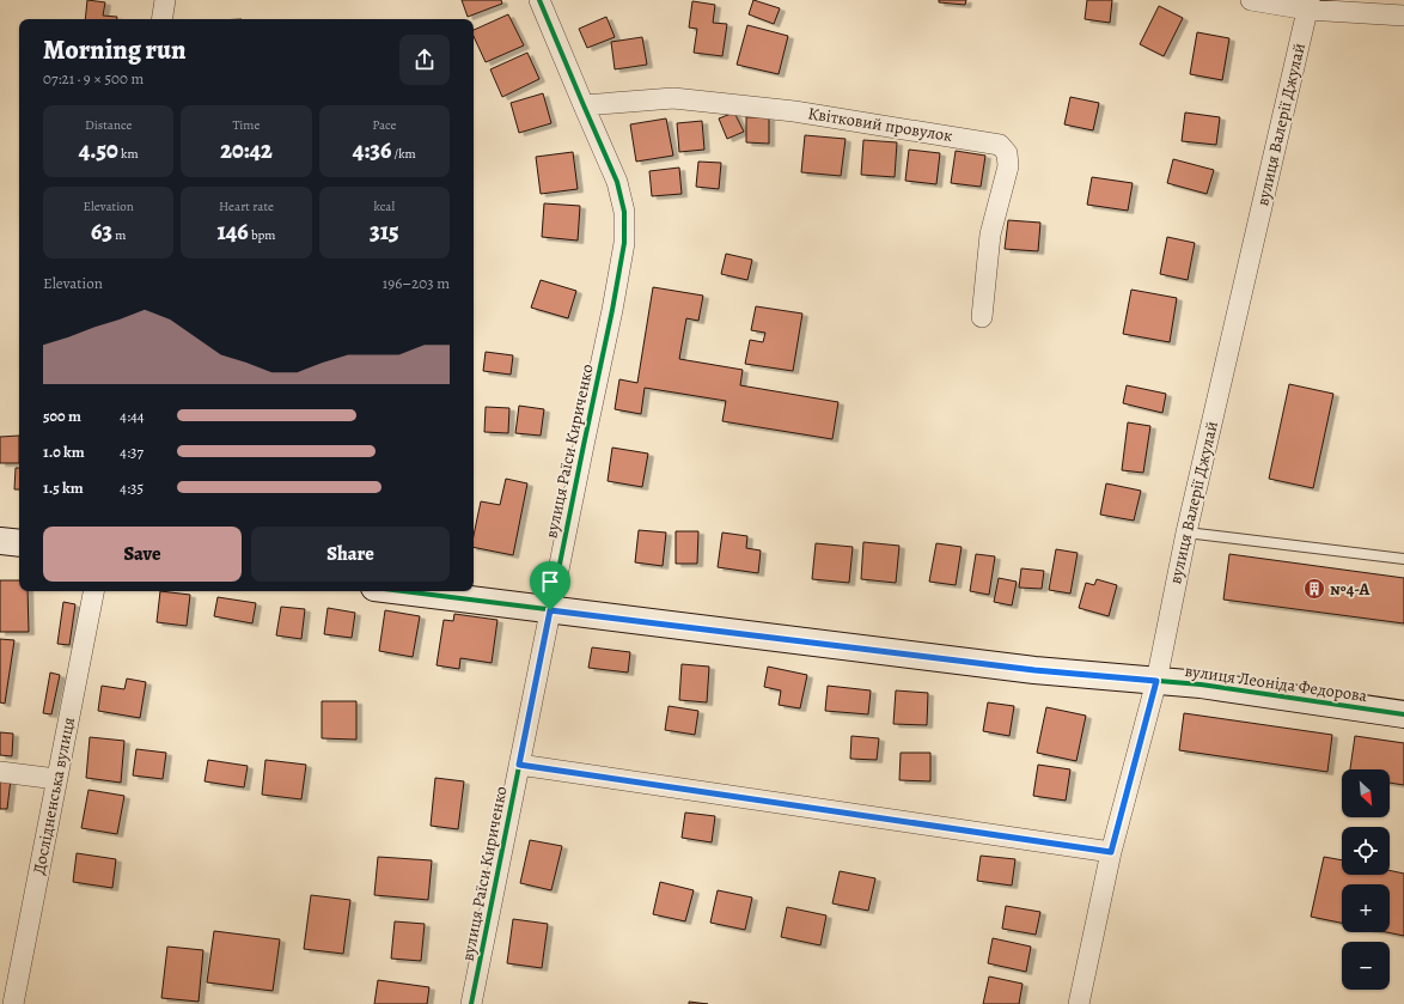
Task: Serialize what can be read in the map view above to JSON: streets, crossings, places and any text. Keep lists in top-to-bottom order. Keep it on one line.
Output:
{"streets":{"street":["Квітковий провулок","вулиця Валерії Джулай","вулиця Раїси Кириченко","вулиця Леоніда Федорова","Дослідненська вулиця"]},"crossings":[["Квітковий провулок","вулиця Раїси Кириченко"],["вулиця Валерії Джулай","вулиця Леоніда Федорова"],["вулиця Раїси Кириченко","вулиця Леоніда Федорова"]],"places":{"building":["№4-А"]},"north":"bottom right","page":{"heading":["Morning run","07:21 · 9 × 500 m"],"stats":[["Distance","4.50 km"],["Time","20:42"],["Pace","4:36 /km"],["Elevation","63 m"],["Heart rate","146 bpm"],["kcal","315"]],"chart":["Elevation","196–203 m"],"list":[{"name":"500 m","note":"4:44"},{"name":"1.0 km","note":"4:37"},{"name":"1.5 km","note":"4:35"}],"buttons":["Save","Share"],"map_buttons":["+","−"]}}
